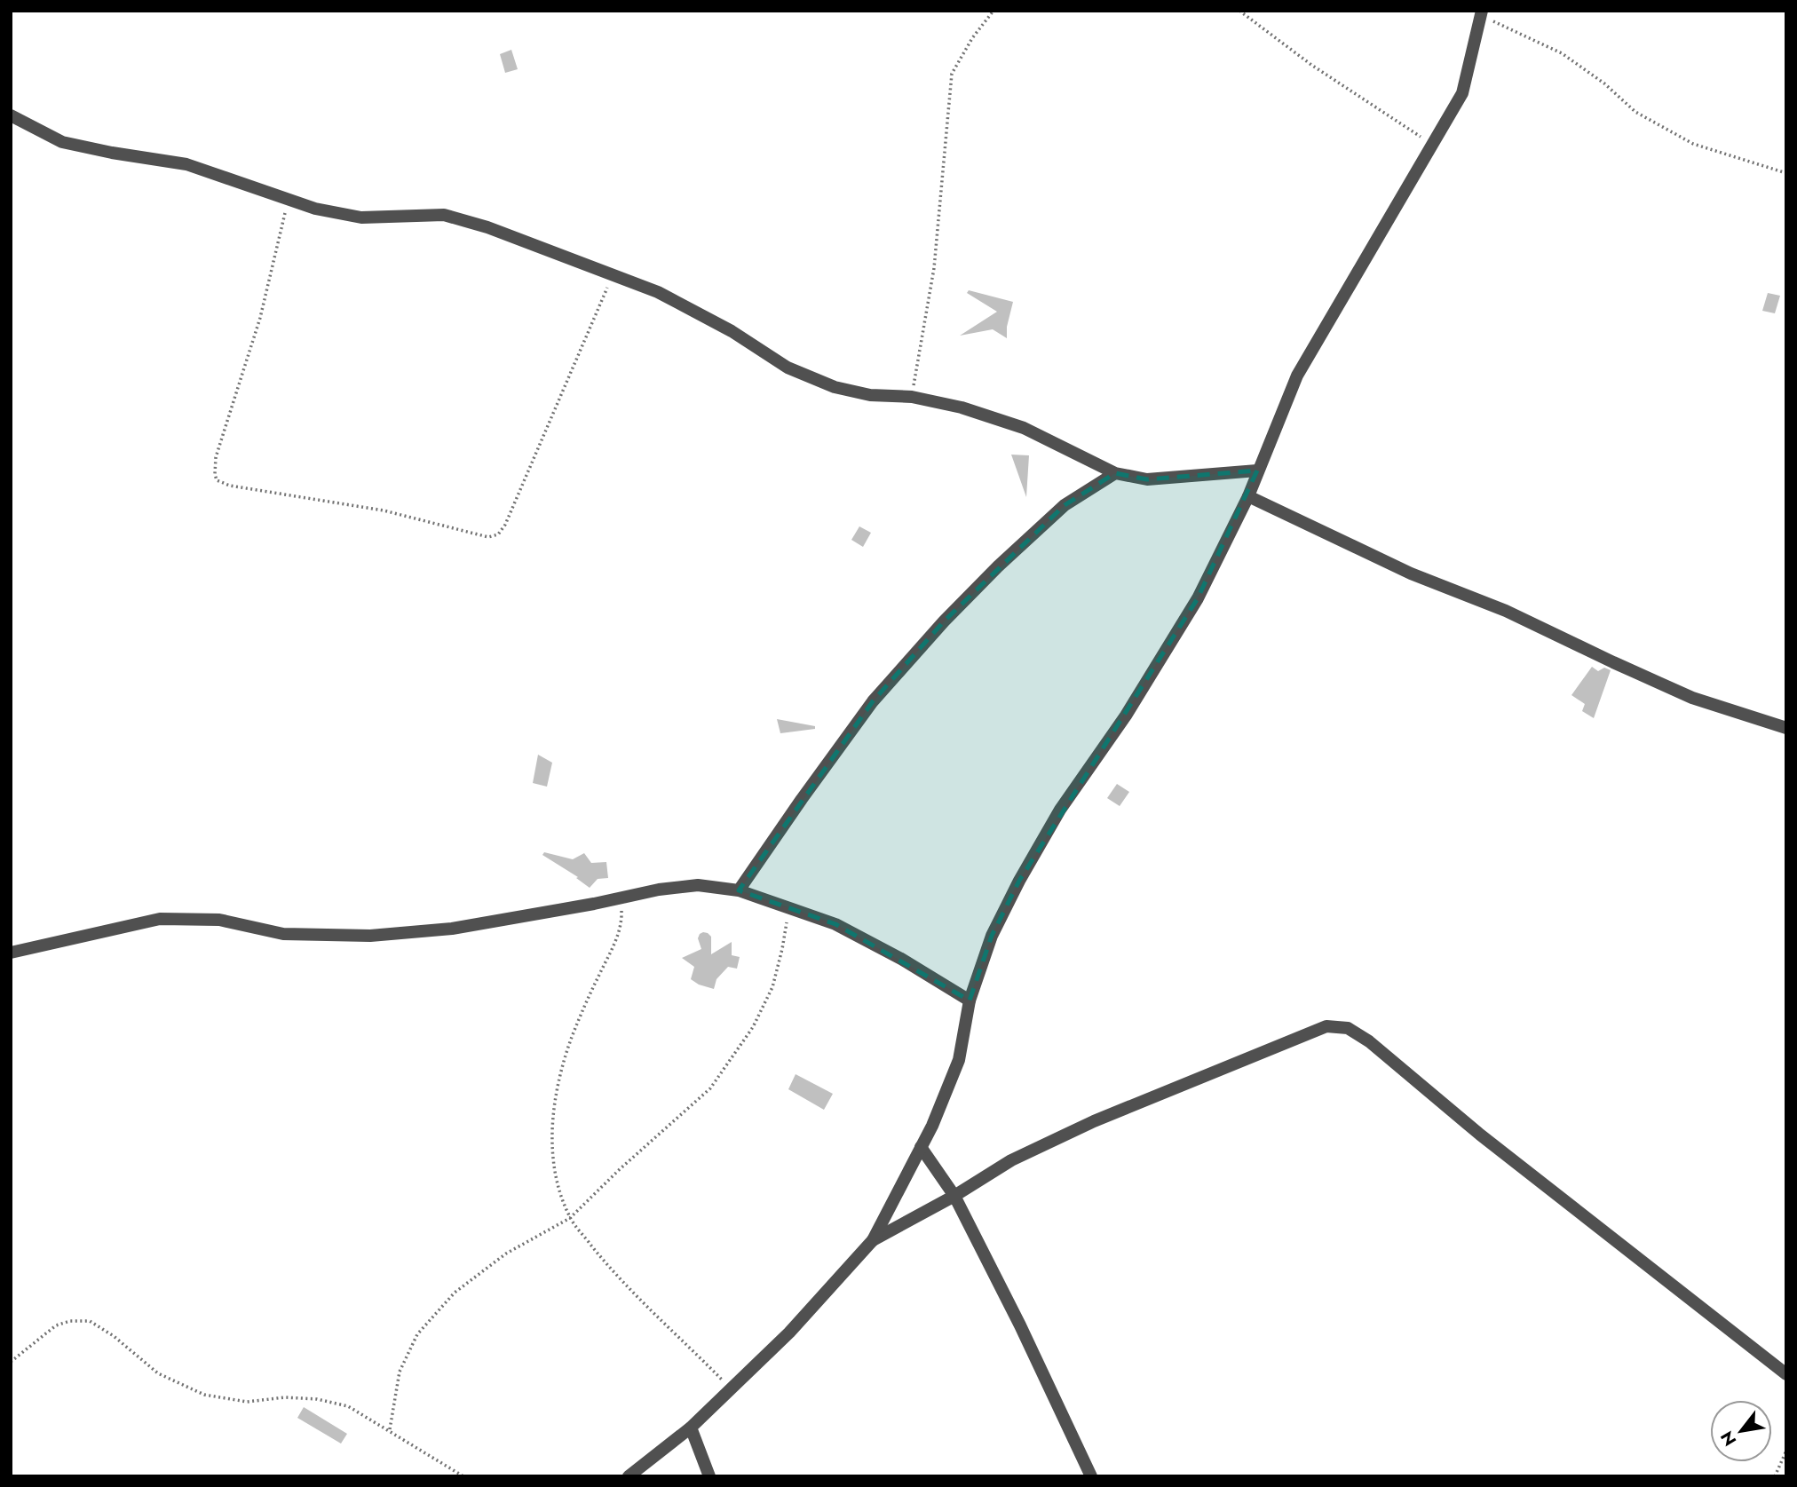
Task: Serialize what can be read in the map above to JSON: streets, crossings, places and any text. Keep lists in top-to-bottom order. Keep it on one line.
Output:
{"north":"bottom left"}
